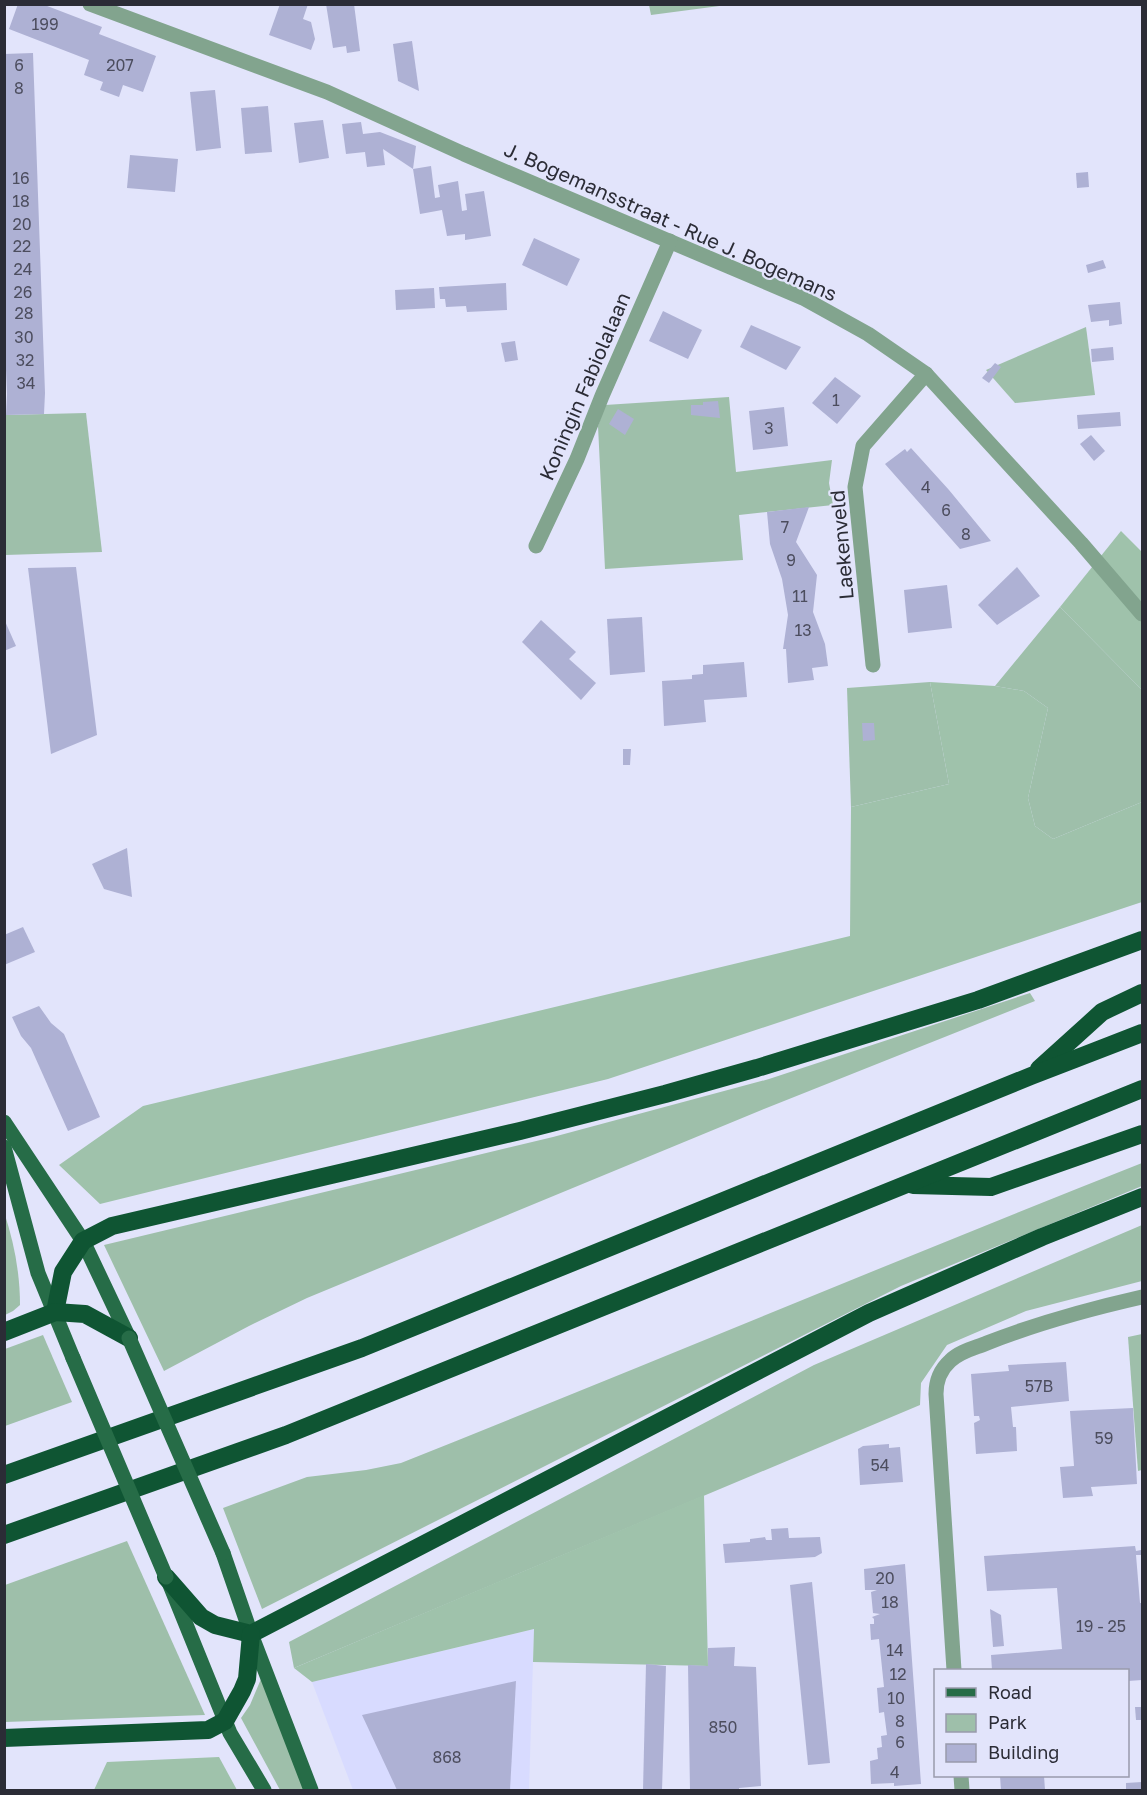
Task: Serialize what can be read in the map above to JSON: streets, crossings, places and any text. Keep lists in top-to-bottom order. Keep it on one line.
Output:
{"streets":{"street":["J. Bogemansstraat - Rue J. Bogemans","Koningin Fabiolalaan","Laekenveld"]},"crossings":[["J. Bogemansstraat - Rue J. Bogemans","Koningin Fabiolalaan"],["J. Bogemansstraat - Rue J. Bogemans","Laekenveld"]],"house_numbers":["199","6","207","8","16","18","20","22","24","26","28","30","32","34","1","3","4","6","7","8","9","11","13","57B","59","54","20","18","19 - 25","14","12","10","8","850","6","868","4"],"legend":["Road","Park","Building"]}
